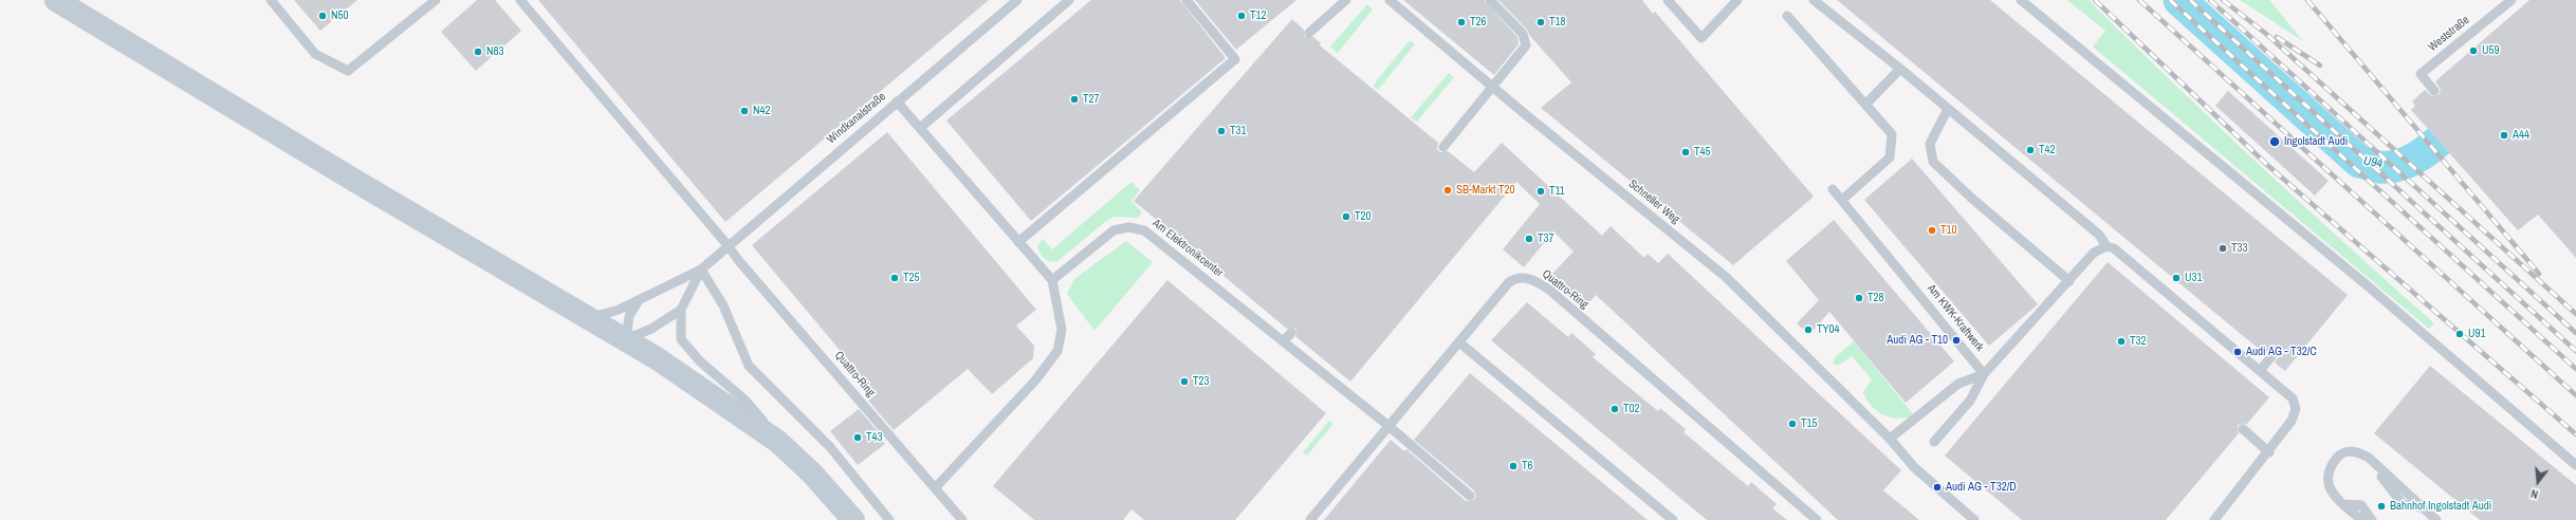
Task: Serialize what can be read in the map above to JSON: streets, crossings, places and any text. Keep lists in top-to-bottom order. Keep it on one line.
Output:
{"streets":{"lane":["Weststraße","Windkanalstraße","Schneller Weg","Am Elektronikcenter","Quattro-Ring","Am KWK-Kraftwerk"]},"crossings":[["Windkanalstraße","Quattro-Ring"],["Am Elektronikcenter","Quattro-Ring"]],"water":["U94"],"places":["N50","T12","T26","T18","U59","N83","T27","N42","T31","A44","Ingolstadt Audi","T42","T45","SB-Markt T20","T11","T20","T10","T37","T33","T25","U31","T28","TY04","U91","Audi AG - T10","T32","Audi AG - T32/C","T23","T02","T15","T43","T6","Audi AG - T32/D","Bahnhof Ingolstadt Audi"],"north":"bottom"}
